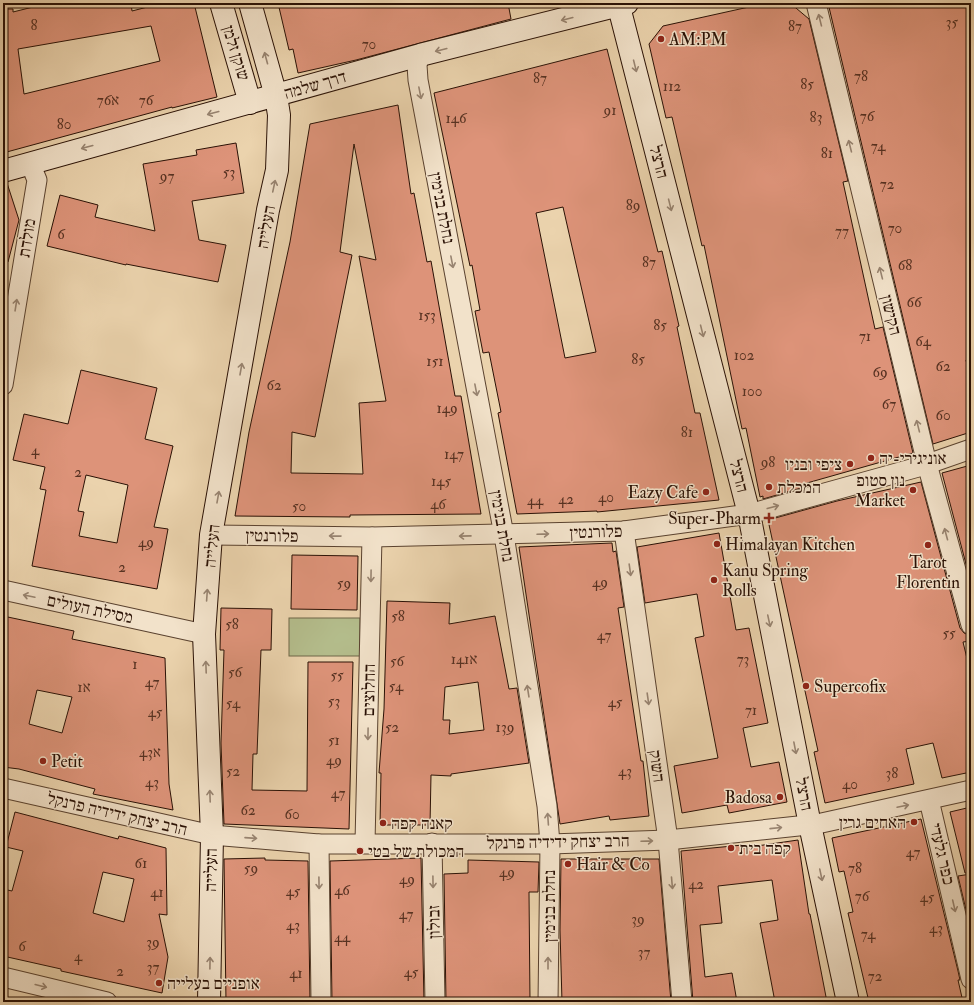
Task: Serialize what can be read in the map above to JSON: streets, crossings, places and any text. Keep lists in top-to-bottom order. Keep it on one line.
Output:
{"streets":{"street":["שוקן זלמן","דרך שלמה","הרצל","נחלת בנימין","העלייה","מולדת","הקישון","פלורנטין","מסילת העולים","החלוצים","השוק","הרב יצחק ידידיה פרנקל","כפר גלעדי","זבולון"]},"crossings":[["שוקן זלמן","דרך שלמה"],["שוקן זלמן","העלייה"],["דרך שלמה","הרצל"],["דרך שלמה","נחלת בנימין"],["דרך שלמה","העלייה"],["דרך שלמה","מולדת"],["הרצל","פלורנטין"],["הרצל","הרב יצחק ידידיה פרנקל"],["נחלת בנימין","פלורנטין"],["נחלת בנימין","הרב יצחק ידידיה פרנקל"],["העלייה","פלורנטין"],["העלייה","מסילת העולים"],["העלייה","הרב יצחק ידידיה פרנקל"],["הקישון","פלורנטין"],["פלורנטין","החלוצים"],["פלורנטין","השוק"],["החלוצים","הרב יצחק ידידיה פרנקל"],["השוק","הרב יצחק ידידיה פרנקל"],["הרב יצחק ידידיה פרנקל","כפר גלעדי"],["הרב יצחק ידידיה פרנקל","זבולון"]],"one_way":["דרך שלמה","הרצל","העלייה","מולדת","הקישון","מסילת העולים","החלוצים","השוק","הרב יצחק ידידיה פרנקל","כפר גלעדי"],"places":{"other":["AM:PM","אוניגירי-יה","ציפי ובניו","המכלת","נון סטופ Market","Eazy Cafe","Himalayan Kitchen","Tarot Florentin","Kanu Spring Rolls","Supercofix","Petit","Badosa","האחים גרין","קאנה קפה","קפה בית","המכולת של בטי","Hair & Co","אופניים בעלייה"],"health":["Super-Pharm"]},"house_numbers":["35","8","87","70","78","87","85","112","76א","76","91","76","83","146","80","74","81","53","97","72","89","70","77","6","87","68","66","153","85","71","64","102","85","151","62","69","62","100","67","149","60","81","4","147","98","2","145","40","42","44","46","50","49","2","49","59","58","58","55","47","141א","73","56","1","56","55","47","54","1א","53","45","54","71","45","52","139","51","43א","49","52","43","38","43","40","47","62","60","47","61","59","78","49","49","42","46","45","41","76","45","47","39","43","43","74","44","39","6","37","4","37","2","45","41","72"]}
